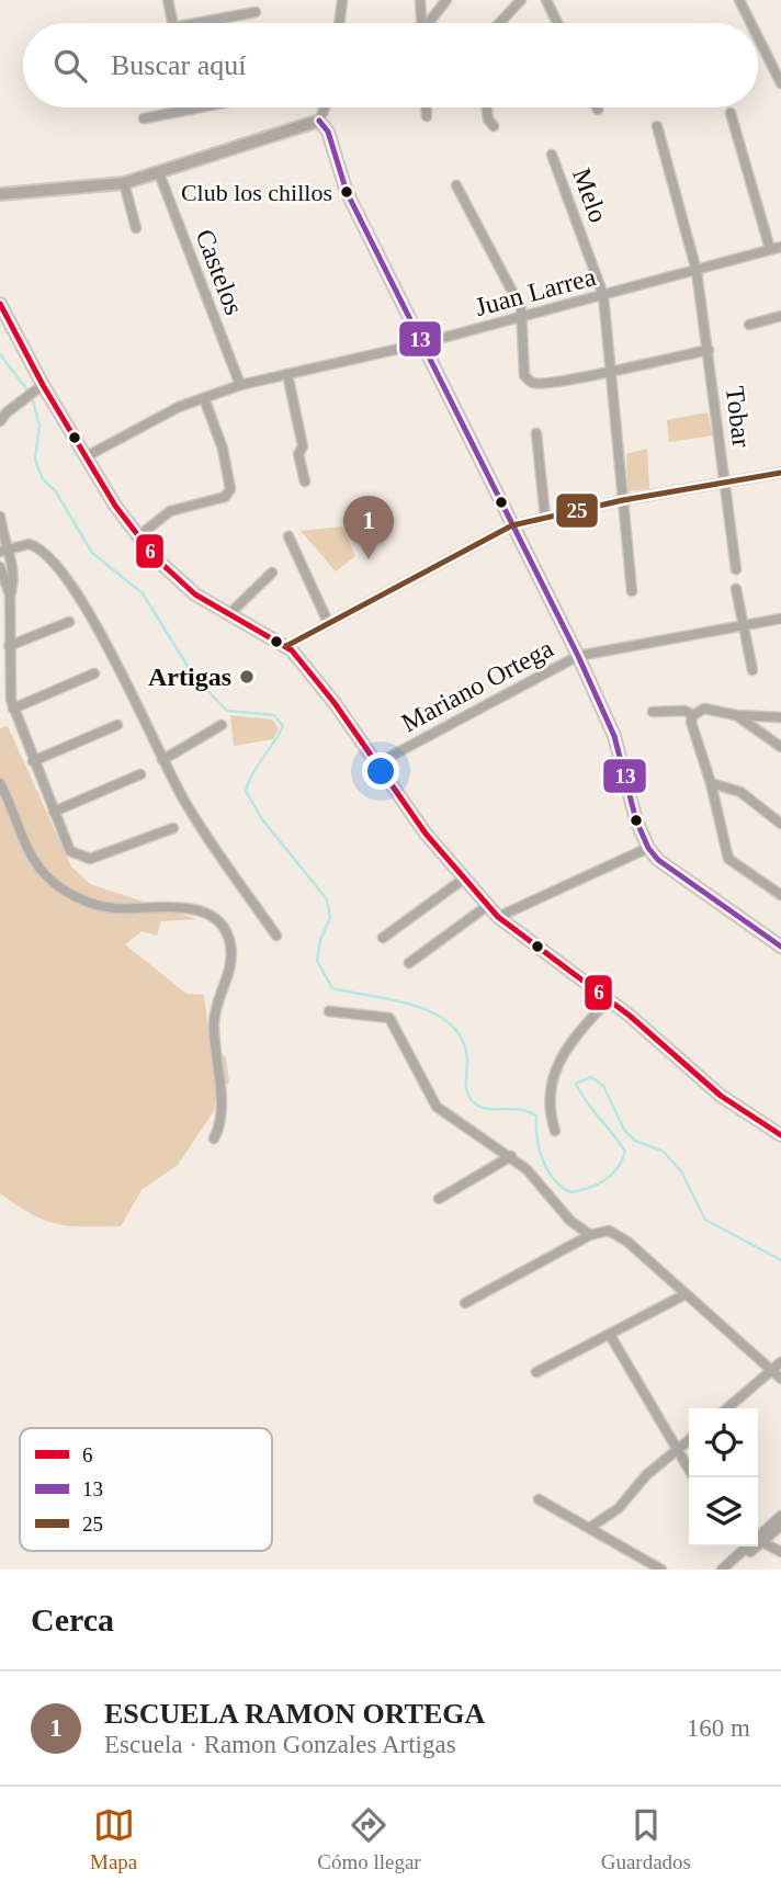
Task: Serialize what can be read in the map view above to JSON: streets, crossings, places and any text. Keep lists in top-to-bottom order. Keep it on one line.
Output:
{"streets":{"street":["Melo","Castelos","Juan Larrea","Tobar","Mariano Ortega"]},"crossings":[["Melo","Juan Larrea"],["Castelos","Juan Larrea"],["Juan Larrea","Tobar"]],"places":["Club los chillos","Artigas"],"lines":["transit line 13","transit line 6","transit line 25"],"legend":["6","13","25"],"page":{"search":"Buscar aquí","pins":"1","heading":"Cerca","list":[{"mark":"1","name":"ESCUELA RAMON ORTEGA","note":"Escuela · Ramon Gonzales Artigas","value":"160 m"}],"nav":["Mapa","Cómo llegar","Guardados"]}}
